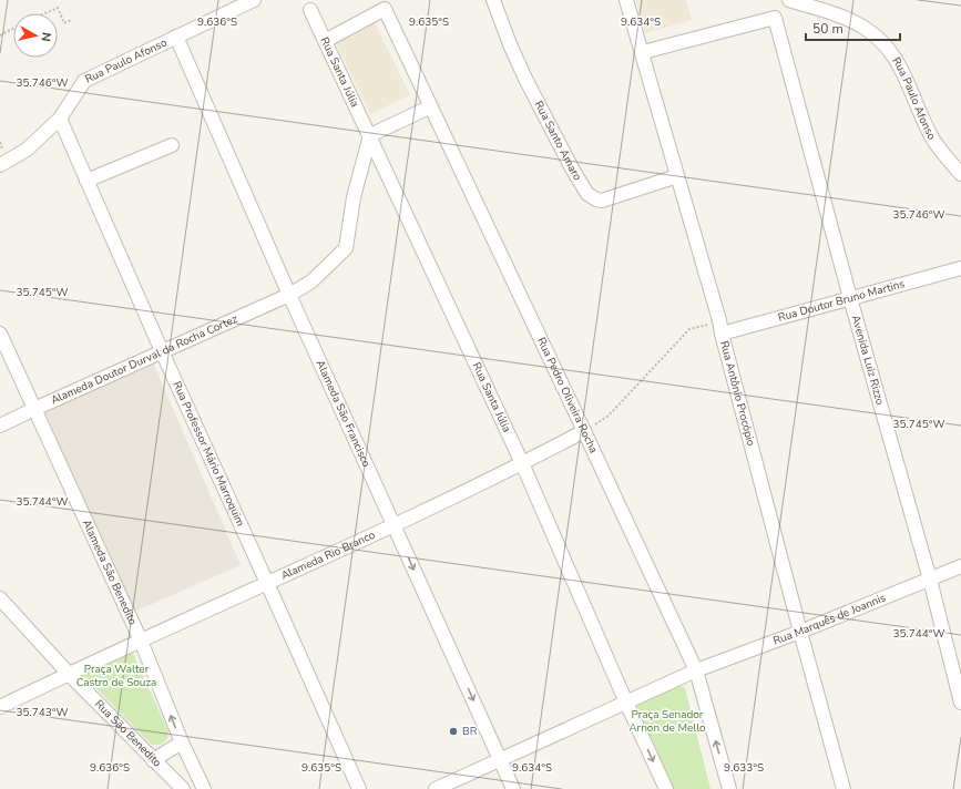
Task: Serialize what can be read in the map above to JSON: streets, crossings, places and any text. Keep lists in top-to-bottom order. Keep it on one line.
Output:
{"streets":{"street":["Rua Paulo Afonso","Rua Santa Júlia","Rua Santo Amaro","Rua Doutor Bruno Martins","Alameda Doutor Durval da Rocha Cortez","Avenida Luiz Rizzo","Rua Antônio Procópio","Rua Pedro Oliveira Rocha","Alameda São Francisco","Rua Professor Mário Marroquim","Alameda Rio Branco","Alameda São Benedito","Rua Marquês de Joannis","Rua São Benedito"]},"crossings":[["Rua Paulo Afonso","Alameda São Francisco"],["Rua Paulo Afonso","Rua Professor Mário Marroquim"],["Rua Santa Júlia","Alameda Doutor Durval da Rocha Cortez"],["Rua Santa Júlia","Rua Pedro Oliveira Rocha"],["Rua Santa Júlia","Alameda Rio Branco"],["Rua Santa Júlia","Rua Marquês de Joannis"],["Rua Santo Amaro","Rua Antônio Procópio"],["Rua Doutor Bruno Martins","Avenida Luiz Rizzo"],["Rua Doutor Bruno Martins","Rua Antônio Procópio"],["Alameda Doutor Durval da Rocha Cortez","Alameda São Francisco"],["Alameda Doutor Durval da Rocha Cortez","Rua Professor Mário Marroquim"],["Alameda Doutor Durval da Rocha Cortez","Alameda São Benedito"],["Avenida Luiz Rizzo","Rua Antônio Procópio"],["Avenida Luiz Rizzo","Rua Marquês de Joannis"],["Rua Antônio Procópio","Rua Marquês de Joannis"],["Rua Pedro Oliveira Rocha","Alameda Rio Branco"],["Rua Pedro Oliveira Rocha","Rua Marquês de Joannis"],["Alameda São Francisco","Alameda Rio Branco"],["Alameda São Francisco","Rua Marquês de Joannis"],["Rua Professor Mário Marroquim","Alameda Rio Branco"],["Alameda Rio Branco","Alameda São Benedito"],["Alameda Rio Branco","Rua São Benedito"]],"parks":["Praça Walter Castro de Souza","Praça Senador Arnon de Mello"],"places":["BR"],"scale_bar":"50 m","north":"right","coordinates":["9.636°S","9.635°S","9.634°S","35.746°W","35.745°W","35.744°W","35.743°W","9.633°S"]}
